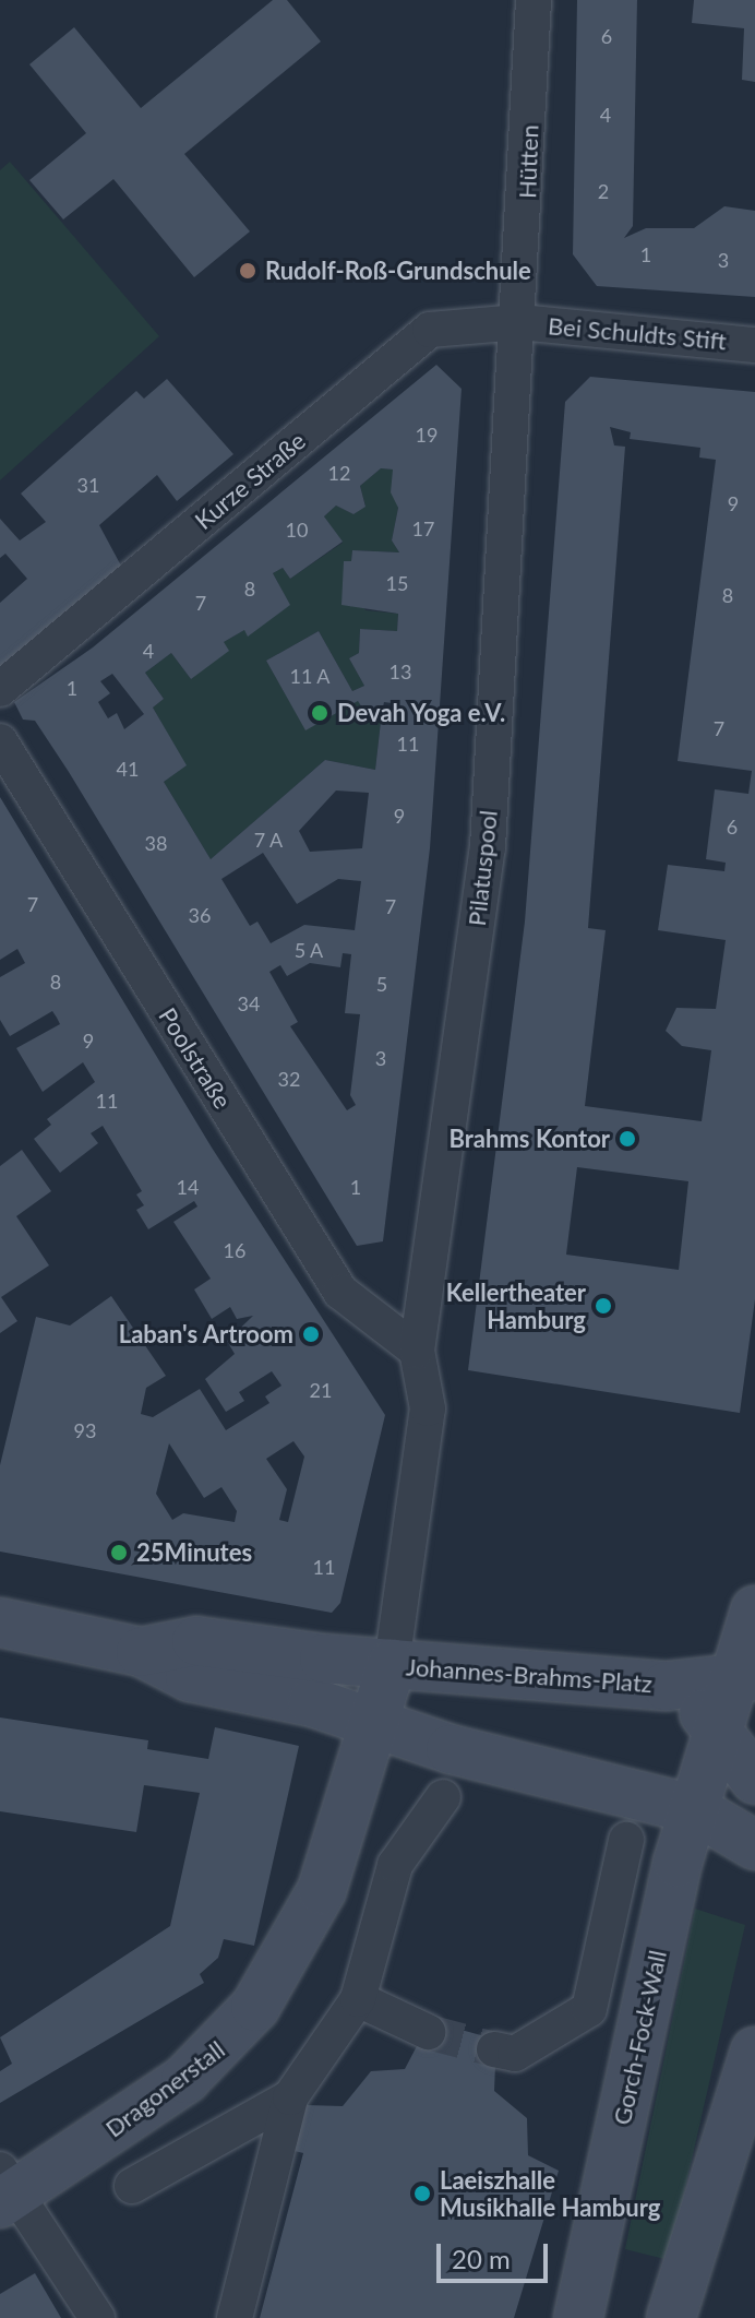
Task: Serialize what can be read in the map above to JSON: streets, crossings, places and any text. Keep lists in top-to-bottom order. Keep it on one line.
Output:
{"streets":{"main road":["Johannes-Brahms-Platz","Gorch-Fock-Wall","Dragonerstall"],"street":["Hütten","Bei Schuldts Stift","Kurze Straße","Pilatuspool","Poolstraße"]},"crossings":[["Hütten","Bei Schuldts Stift"],["Hütten","Kurze Straße"],["Hütten","Pilatuspool"],["Bei Schuldts Stift","Kurze Straße"],["Bei Schuldts Stift","Pilatuspool"],["Kurze Straße","Pilatuspool"],["Pilatuspool","Poolstraße"],["Pilatuspool","Johannes-Brahms-Platz"],["Johannes-Brahms-Platz","Gorch-Fock-Wall"],["Johannes-Brahms-Platz","Dragonerstall"]],"places":["Rudolf-Roß-Grundschule","Devah Yoga e.V.","Brahms Kontor","Kellertheater Hamburg","Laban's Artroom","25Minutes","Laeiszhalle Musikhalle Hamburg"],"house_numbers":["6","4","2","1","3","19","12","31","9","17","10","15","8","8","7","4","13","11 A","1","7","11","41","9","6","7 A","38","7","7","36","5 A","8","5","34","9","3","32","11","14","1","16","21","93","11"],"scale_bar":"20 m"}
